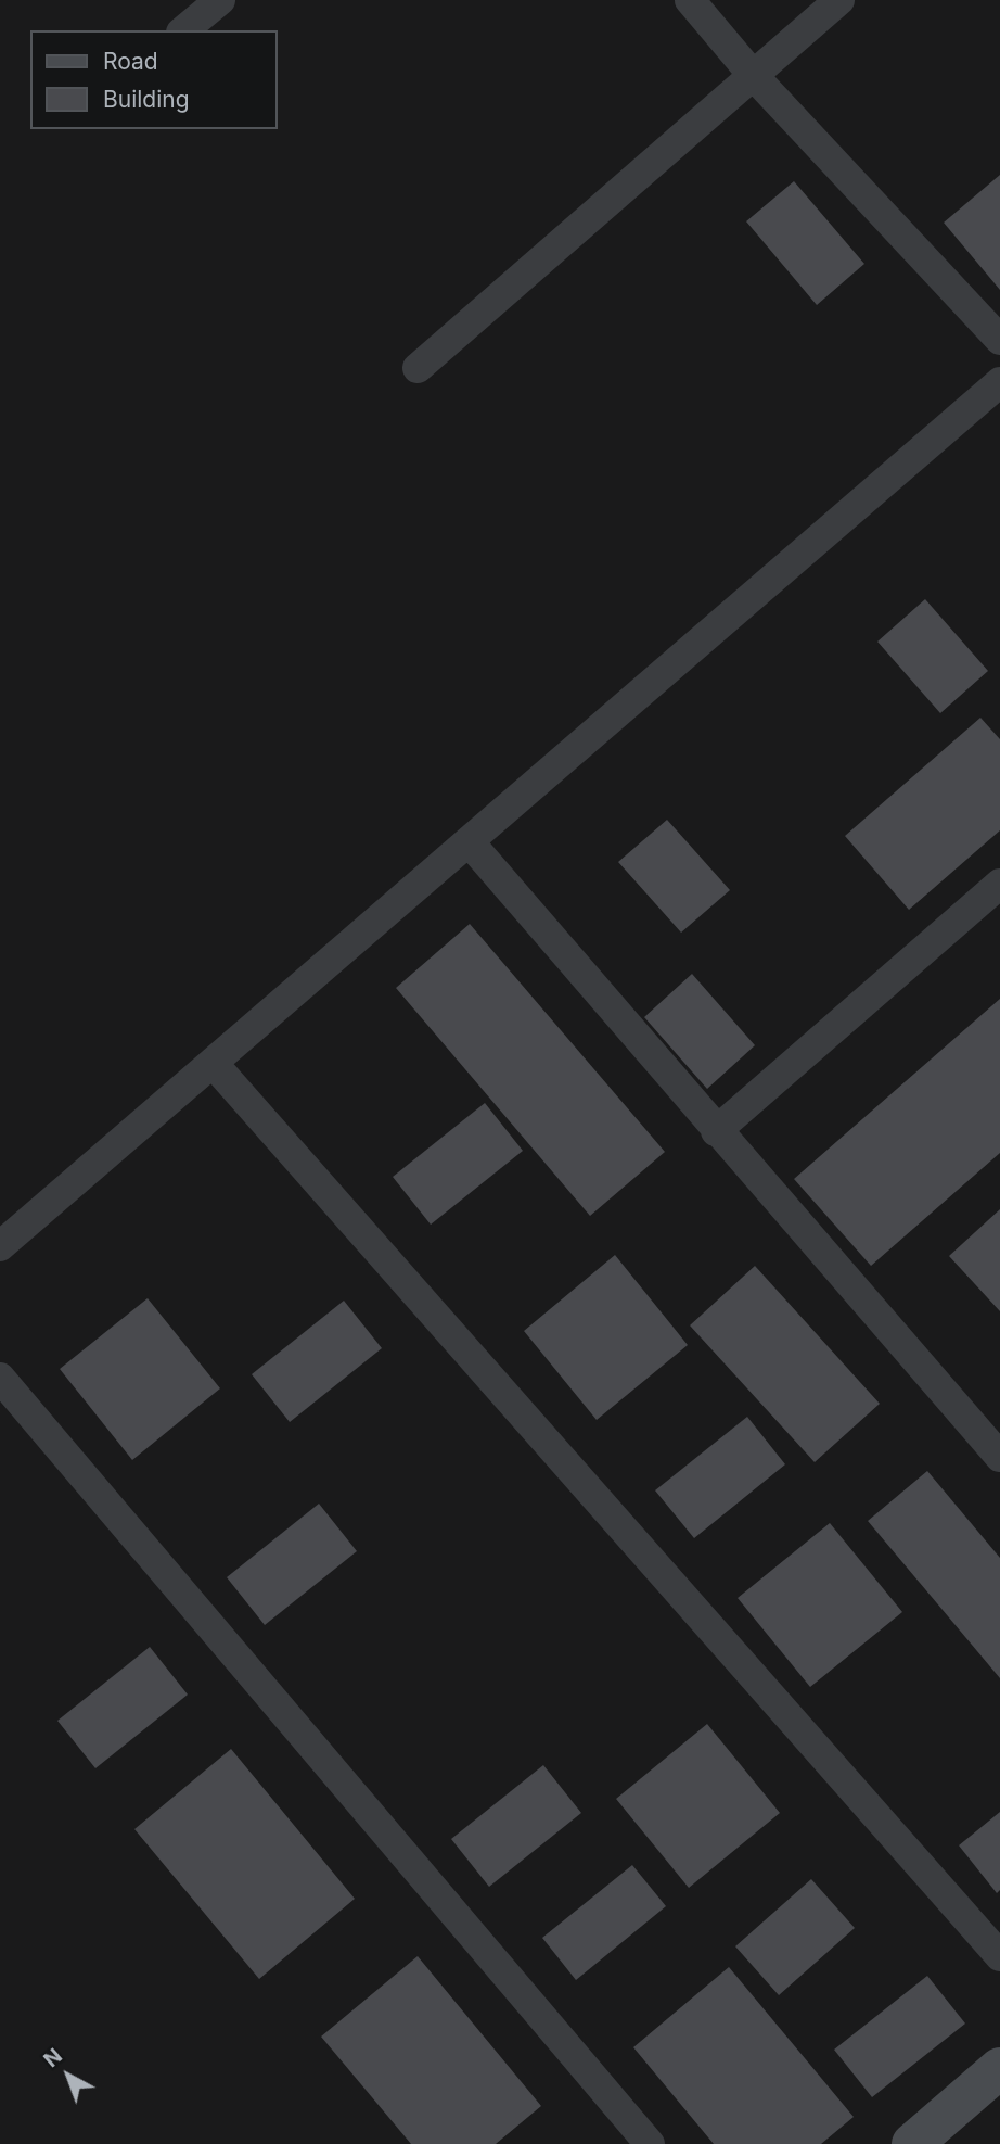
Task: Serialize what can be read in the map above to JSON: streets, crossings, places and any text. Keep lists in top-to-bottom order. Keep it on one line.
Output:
{"legend":["Road","Building"],"north":"top left"}
